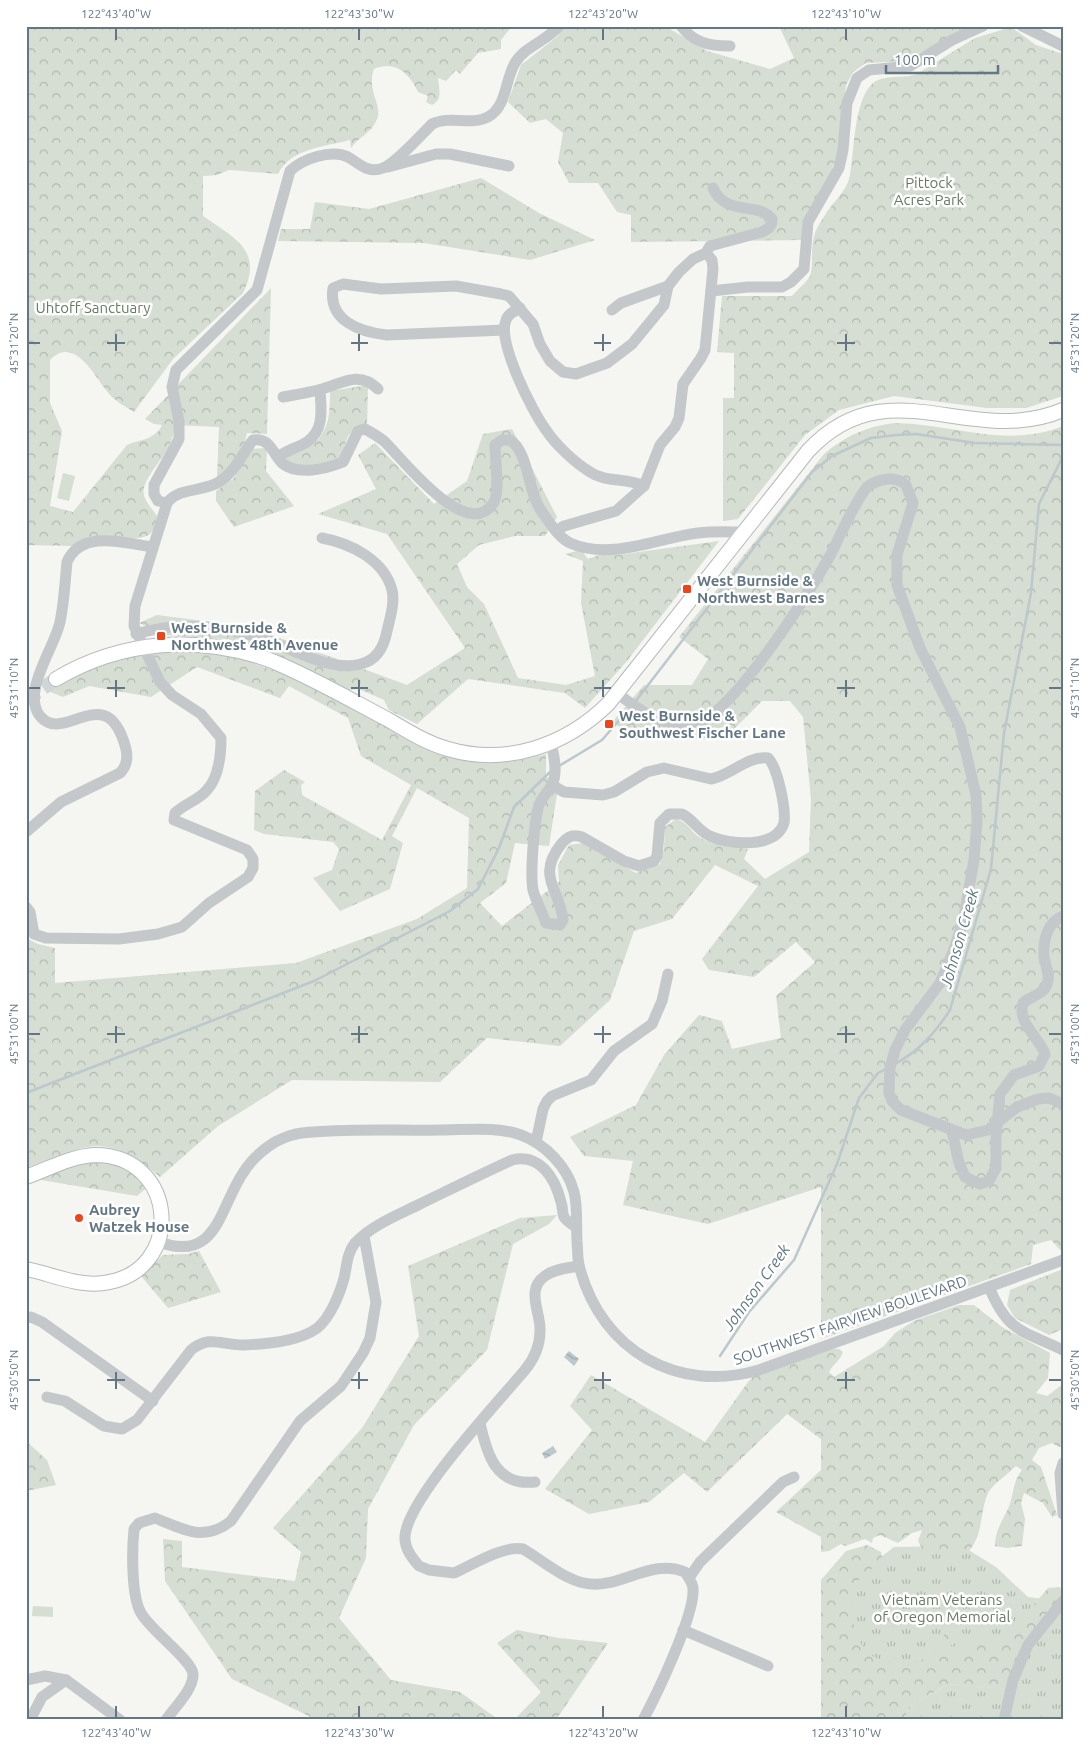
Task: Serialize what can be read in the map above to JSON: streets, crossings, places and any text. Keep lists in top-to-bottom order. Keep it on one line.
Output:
{"streets":{"street":["SOUTHWEST FAIRVIEW BOULEVARD"]},"water":["Johnson Creek"],"parks":["Pittock Acres Park","Uhtoff Sanctuary","Vietnam Veterans of Oregon Memorial"],"places":{"transit":["West Burnside & Northwest Barnes","West Burnside & Northwest 48th Avenue","West Burnside & Southwest Fischer Lane"],"other":["Aubrey Watzek House"]},"scale_bar":"100 m","coordinates":["122°43'40\"W","122°43'30\"W","122°43'20\"W","122°43'10\"W","45°31'20\"N","45°31'10\"N","45°31'00\"N","45°30'50\"N"]}
